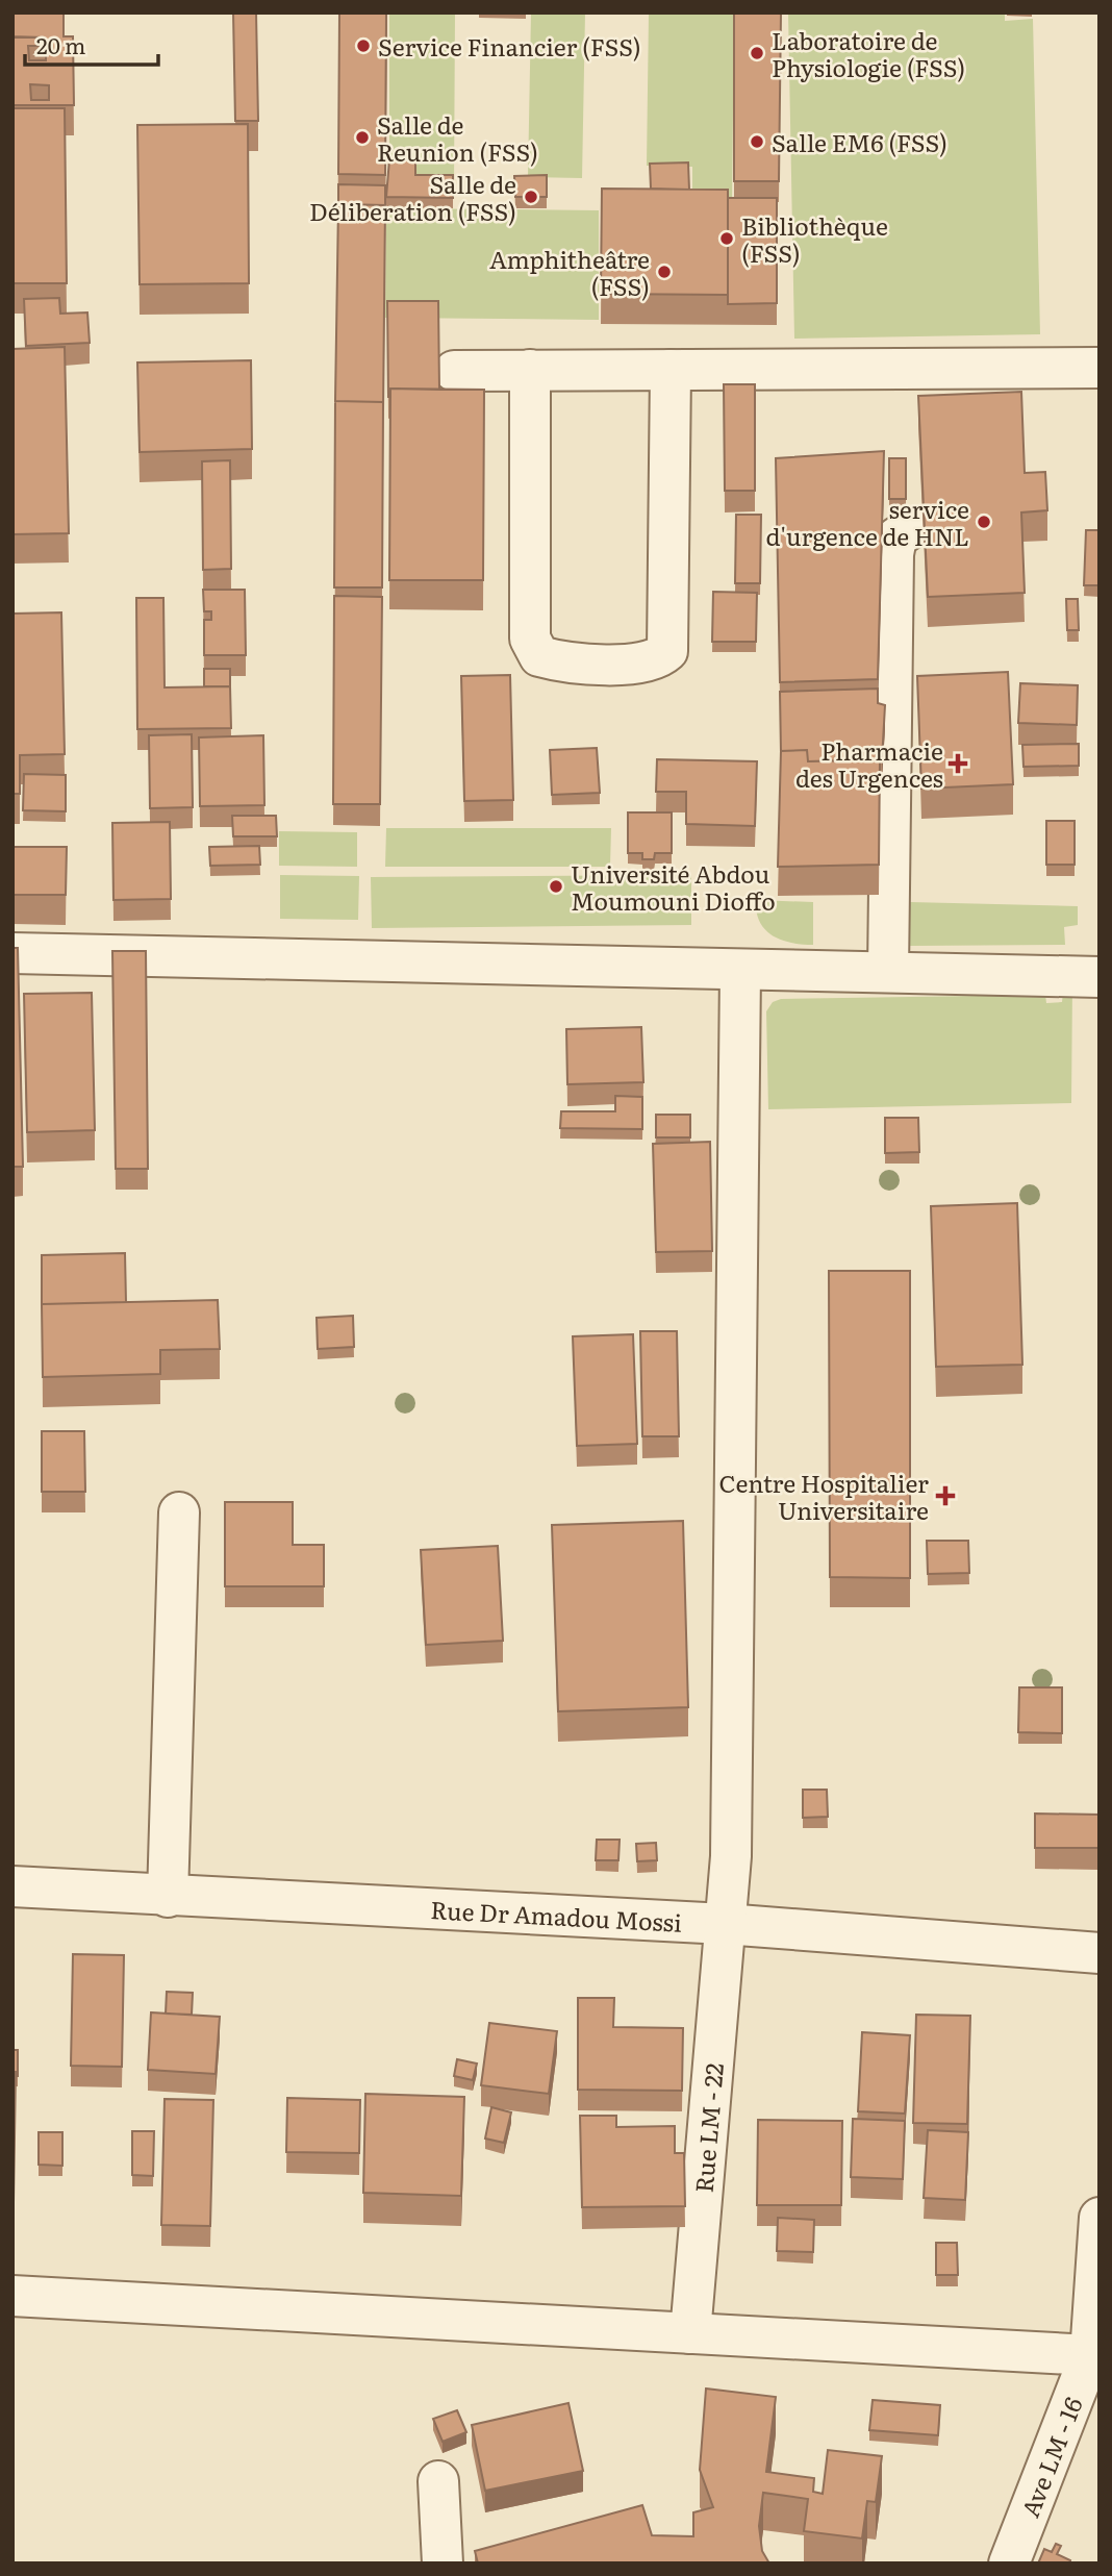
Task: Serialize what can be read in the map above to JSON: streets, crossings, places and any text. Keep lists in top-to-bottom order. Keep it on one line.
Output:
{"streets":{"street":["Rue Dr Amadou Mossi","Rue LM - 22","Ave LM - 16"]},"crossings":[["Rue Dr Amadou Mossi","Rue LM - 22"]],"places":{"other":["Service Financier (FSS)","Laboratoire de Physiologie (FSS)","Salle de Reunion (FSS)","Salle EM6 (FSS)","Salle de Déliberation (FSS)","Bibliothèque (FSS)","Amphitheâtre (FSS)","service d'urgence de HNL","Université Abdou Moumouni Dioffo"],"health":["Pharmacie des Urgences","Centre Hospitalier Universitaire"]},"scale_bar":"20 m"}
